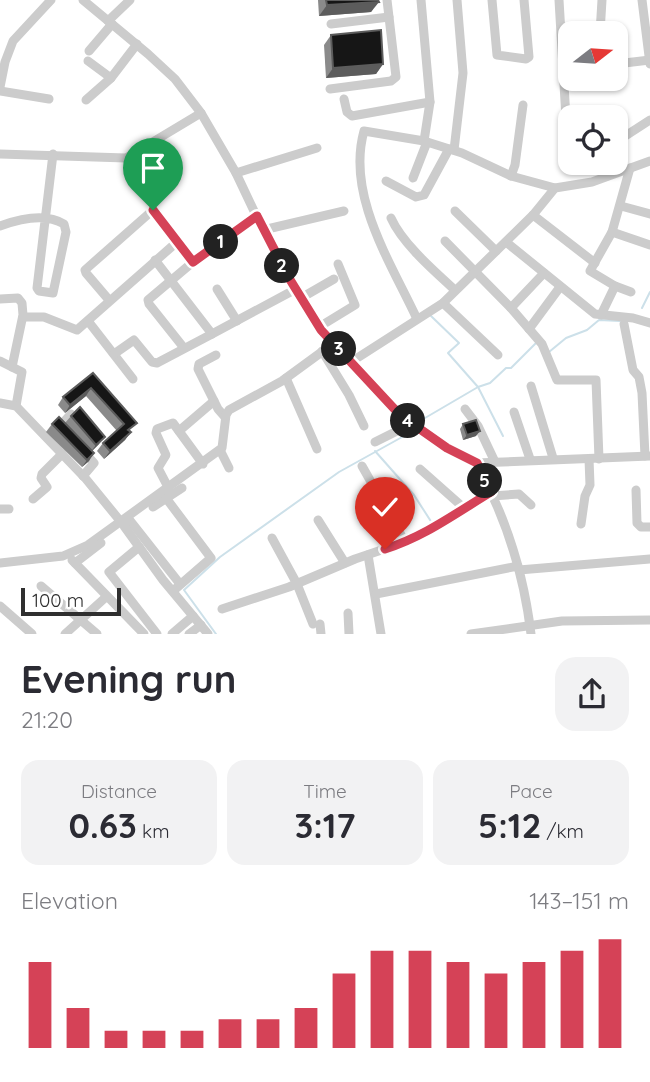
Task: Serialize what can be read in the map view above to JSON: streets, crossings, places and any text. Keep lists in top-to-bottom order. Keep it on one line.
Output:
{"scale_bar":"100 m","north":"right","page":{"pins":["1","2","3","4","5"],"scale":"100 m","heading":["Evening run","21:20"],"stats":[["Distance","0.63 km"],["Time","3:17"],["Pace","5:12 /km"]],"chart":["Elevation","143–151 m"]}}
